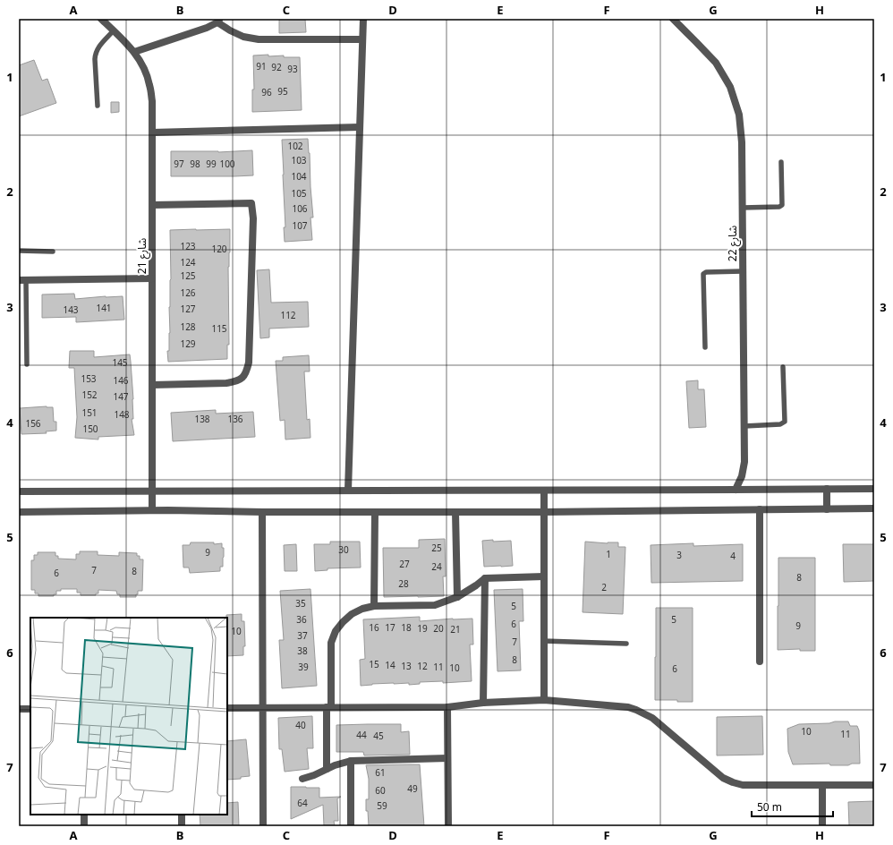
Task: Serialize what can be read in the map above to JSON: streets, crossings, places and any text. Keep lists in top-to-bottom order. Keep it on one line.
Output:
{"streets":{"street":["شارع 22","شارع 21"]},"house_numbers":["91","92","93","95","96","102","103","97","98","99","100","104","105","106","107","123","120","124","125","126","141","127","143","112","128","115","129","145","153","146","152","147","151","148","138","136","156","150","25","30","9","1","3","4","27","24","7","8","6","8","28","2","35","5","36","5","6","9","16","17","18","19","20","21","10","37","7","38","8","15","14","13","12","39","11","10","6","40","10","11","44","45","61","49","60","64","59"],"scale_bar":"50 m","grid":{"columns":["A","B","C","D","E","F","G","H"],"rows":["1","2","3","4","5","6","7"]}}
